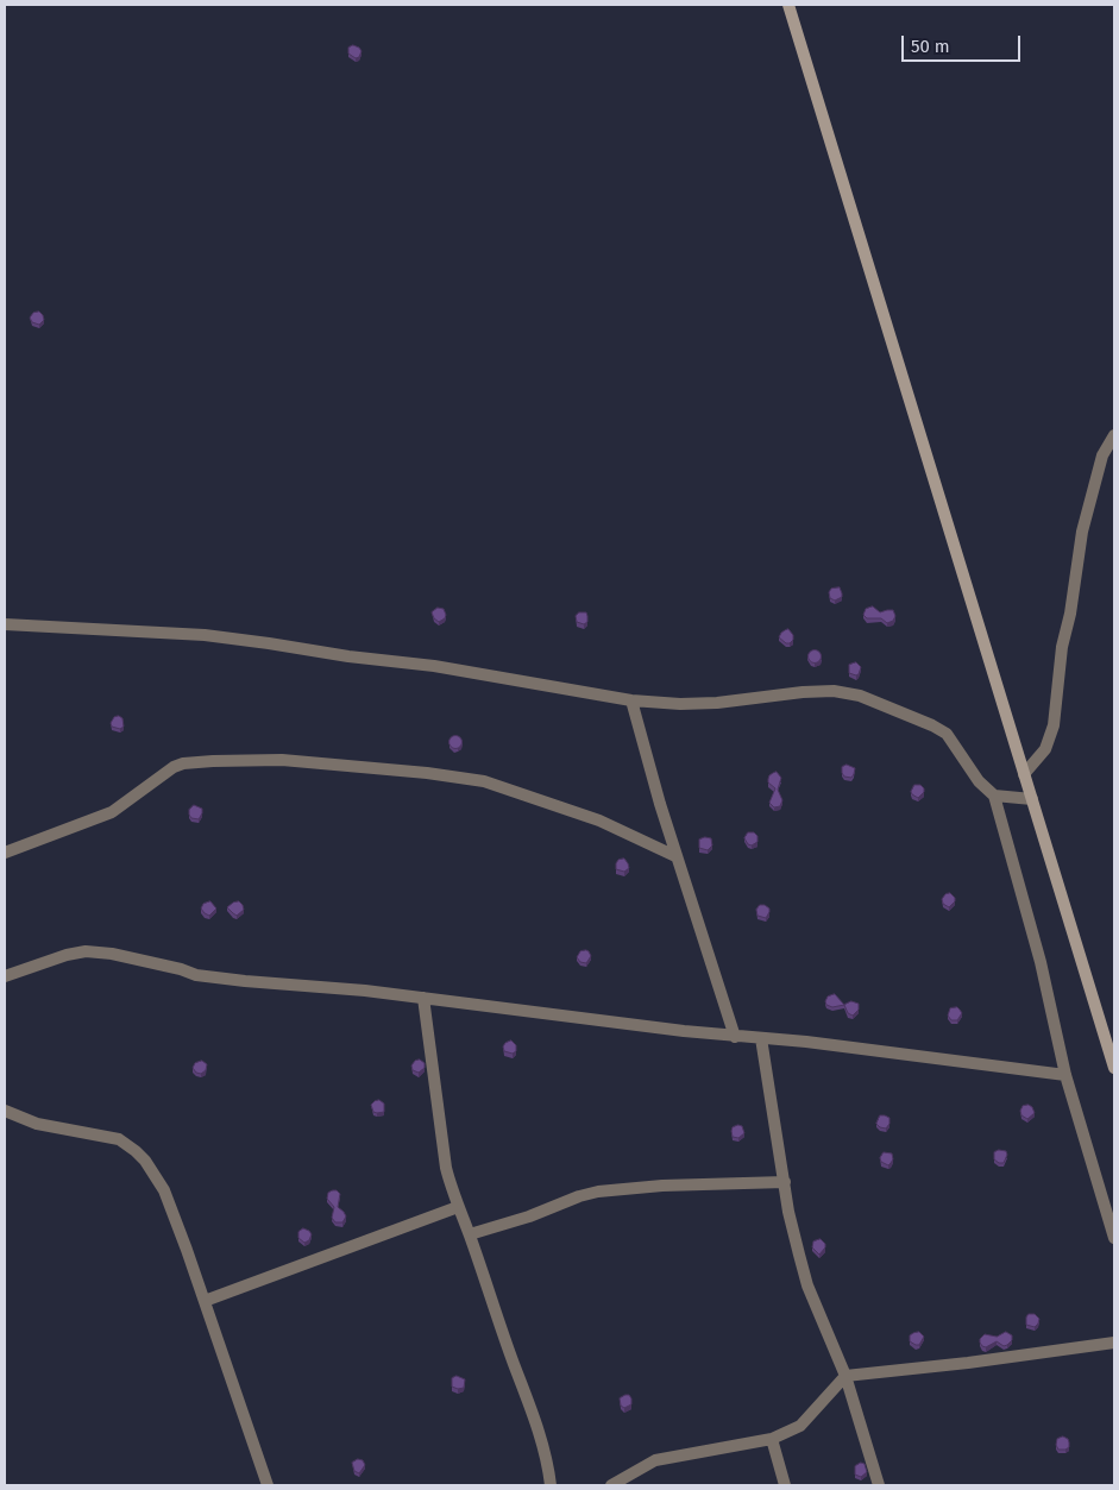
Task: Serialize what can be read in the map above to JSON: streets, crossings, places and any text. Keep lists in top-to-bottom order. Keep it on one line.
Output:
{"scale_bar":"50 m"}
